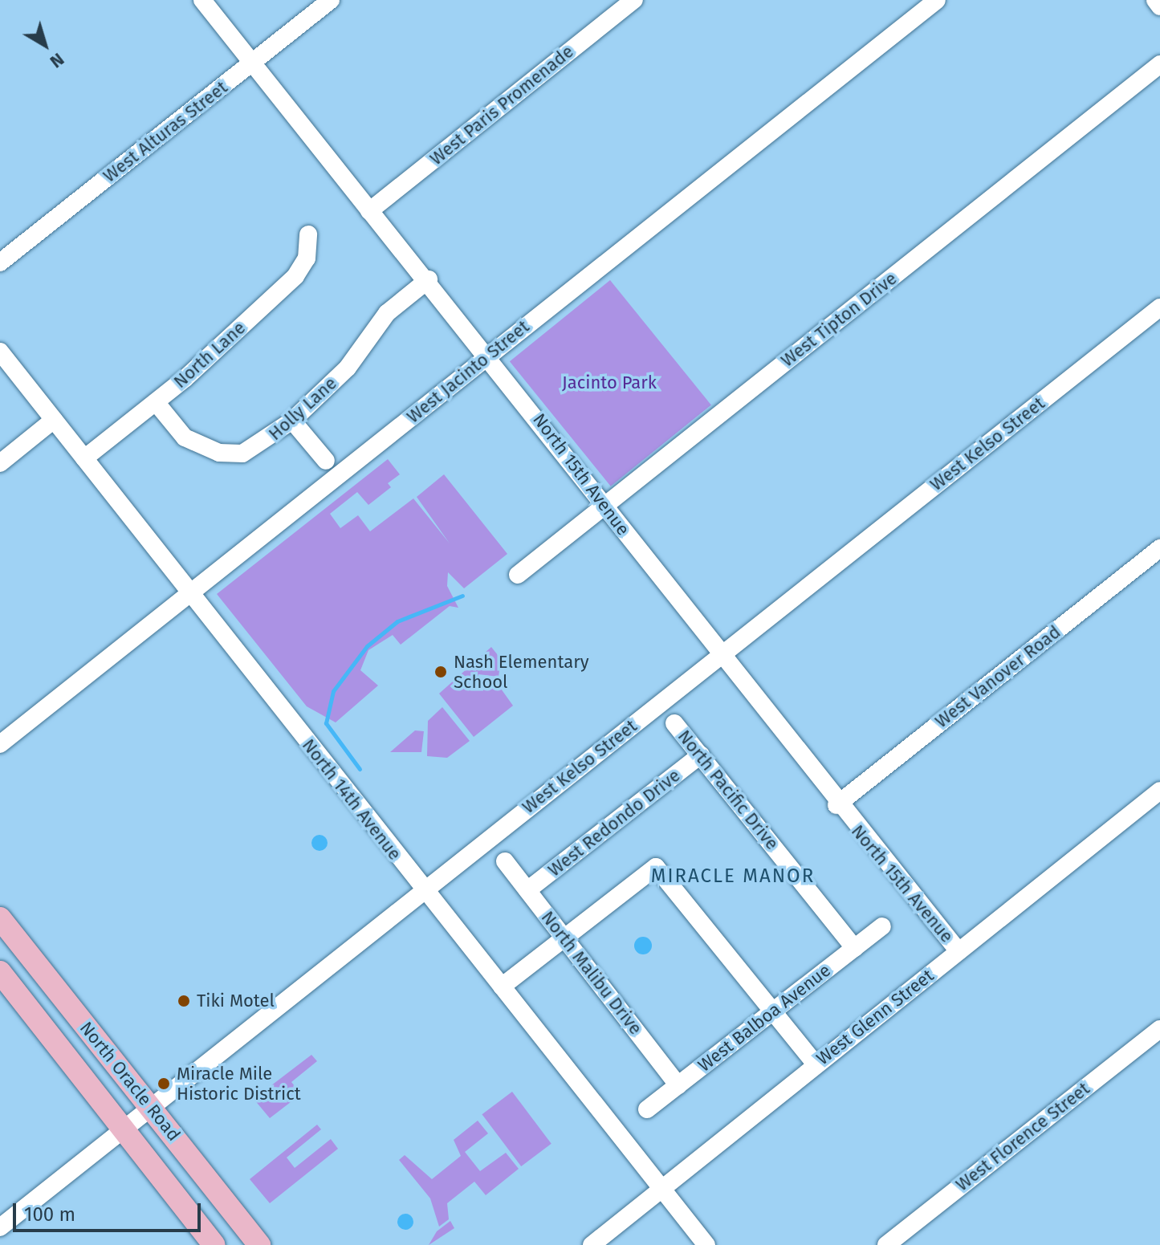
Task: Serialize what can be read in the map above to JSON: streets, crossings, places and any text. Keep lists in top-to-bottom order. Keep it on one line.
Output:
{"streets":{"main road":["North Oracle Road"],"street":["West Paris Promenade","West Alturas Street","West Tipton Drive","North Lane","West Jacinto Street","Holly Lane","West Kelso Street","North 15th Avenue","West Vanover Road","North Pacific Drive","North 14th Avenue","West Redondo Drive","North Malibu Drive","West Glenn Street","West Balboa Avenue","West Florence Street"]},"crossings":[["West Paris Promenade","North 15th Avenue"],["West Alturas Street","North 15th Avenue"],["West Tipton Drive","North 15th Avenue"],["North Lane","Holly Lane"],["North Lane","North 14th Avenue"],["West Jacinto Street","North 15th Avenue"],["West Jacinto Street","North 14th Avenue"],["Holly Lane","North 15th Avenue"],["West Kelso Street","North 15th Avenue"],["West Kelso Street","North 14th Avenue"],["West Kelso Street","North Oracle Road"],["North 15th Avenue","West Vanover Road"],["North 15th Avenue","West Glenn Street"],["North Pacific Drive","West Redondo Drive"],["North Pacific Drive","West Balboa Avenue"],["North 14th Avenue","West Glenn Street"],["West Redondo Drive","North Malibu Drive"],["North Malibu Drive","West Balboa Avenue"]],"districts":["MIRACLE MANOR"],"parks":["Jacinto Park"],"places":["Nash Elementary School","Tiki Motel","Miracle Mile Historic District"],"scale_bar":"100 m","north":"bottom right"}
